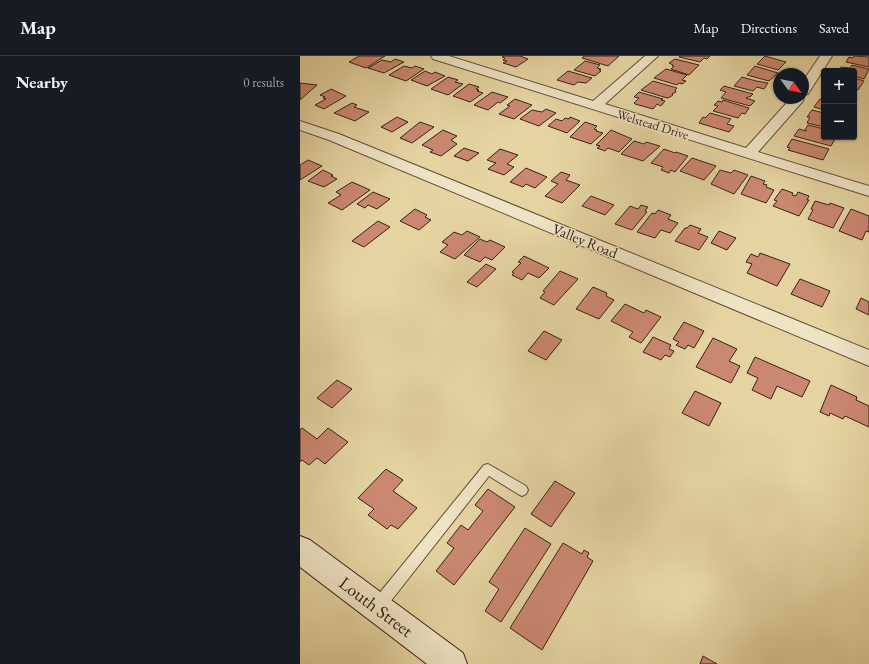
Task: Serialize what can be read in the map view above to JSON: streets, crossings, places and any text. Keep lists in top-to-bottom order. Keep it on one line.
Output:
{"streets":{"main road":["Louth Street"],"street":["Welstead Drive","Valley Road"]},"north":"bottom right","page":{"header":"Map","nav":["Map","Directions","Saved"],"heading":["Nearby","0 results"],"map_buttons":["+","−"]}}
